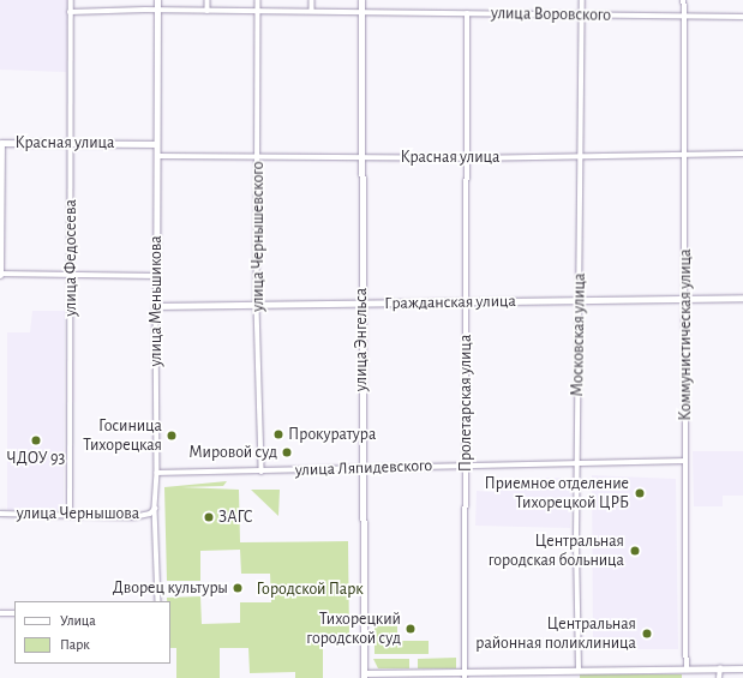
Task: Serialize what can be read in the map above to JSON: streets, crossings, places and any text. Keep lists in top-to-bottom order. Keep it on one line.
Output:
{"streets":{"main road":["Красная улица","улица Меньшикова","Гражданская улица","улица Энгельса"],"street":["улица Воровского","улица Чернышевского","улица Федосеева","Московская улица","Коммунистическая улица","Пролетарская улица","улица Ляпидевского","улица Чернышова"]},"crossings":[["улица Воровского","улица Чернышевского"],["улица Воровского","улица Федосеева"],["улица Воровского","улица Меньшикова"],["улица Воровского","Московская улица"],["улица Воровского","Коммунистическая улица"],["улица Воровского","улица Энгельса"],["улица Воровского","Пролетарская улица"],["Красная улица","улица Чернышевского"],["Красная улица","улица Федосеева"],["Красная улица","улица Меньшикова"],["Красная улица","Московская улица"],["Красная улица","Коммунистическая улица"],["Красная улица","улица Энгельса"],["Красная улица","Пролетарская улица"],["улица Чернышевского","Гражданская улица"],["улица Чернышевского","улица Ляпидевского"],["улица Федосеева","улица Чернышова"],["улица Меньшикова","Гражданская улица"],["улица Меньшикова","улица Ляпидевского"],["улица Меньшикова","улица Чернышова"],["Гражданская улица","Московская улица"],["Гражданская улица","Коммунистическая улица"],["Гражданская улица","улица Энгельса"],["Гражданская улица","Пролетарская улица"],["Московская улица","улица Ляпидевского"],["Коммунистическая улица","улица Ляпидевского"],["улица Энгельса","улица Ляпидевского"],["Пролетарская улица","улица Ляпидевского"]],"parks":["Городской Парк"],"places":["Прокуратура","Госиница Тихорецкая","ЧДОУ 93","Мировой суд","Приемное отделение Тихорецкой ЦРБ","ЗАГС","Центральная городская больница","Дворец культуры","Тихорецкий городской суд","Центральная районная поликлиница"],"legend":["Улица","Парк"]}
